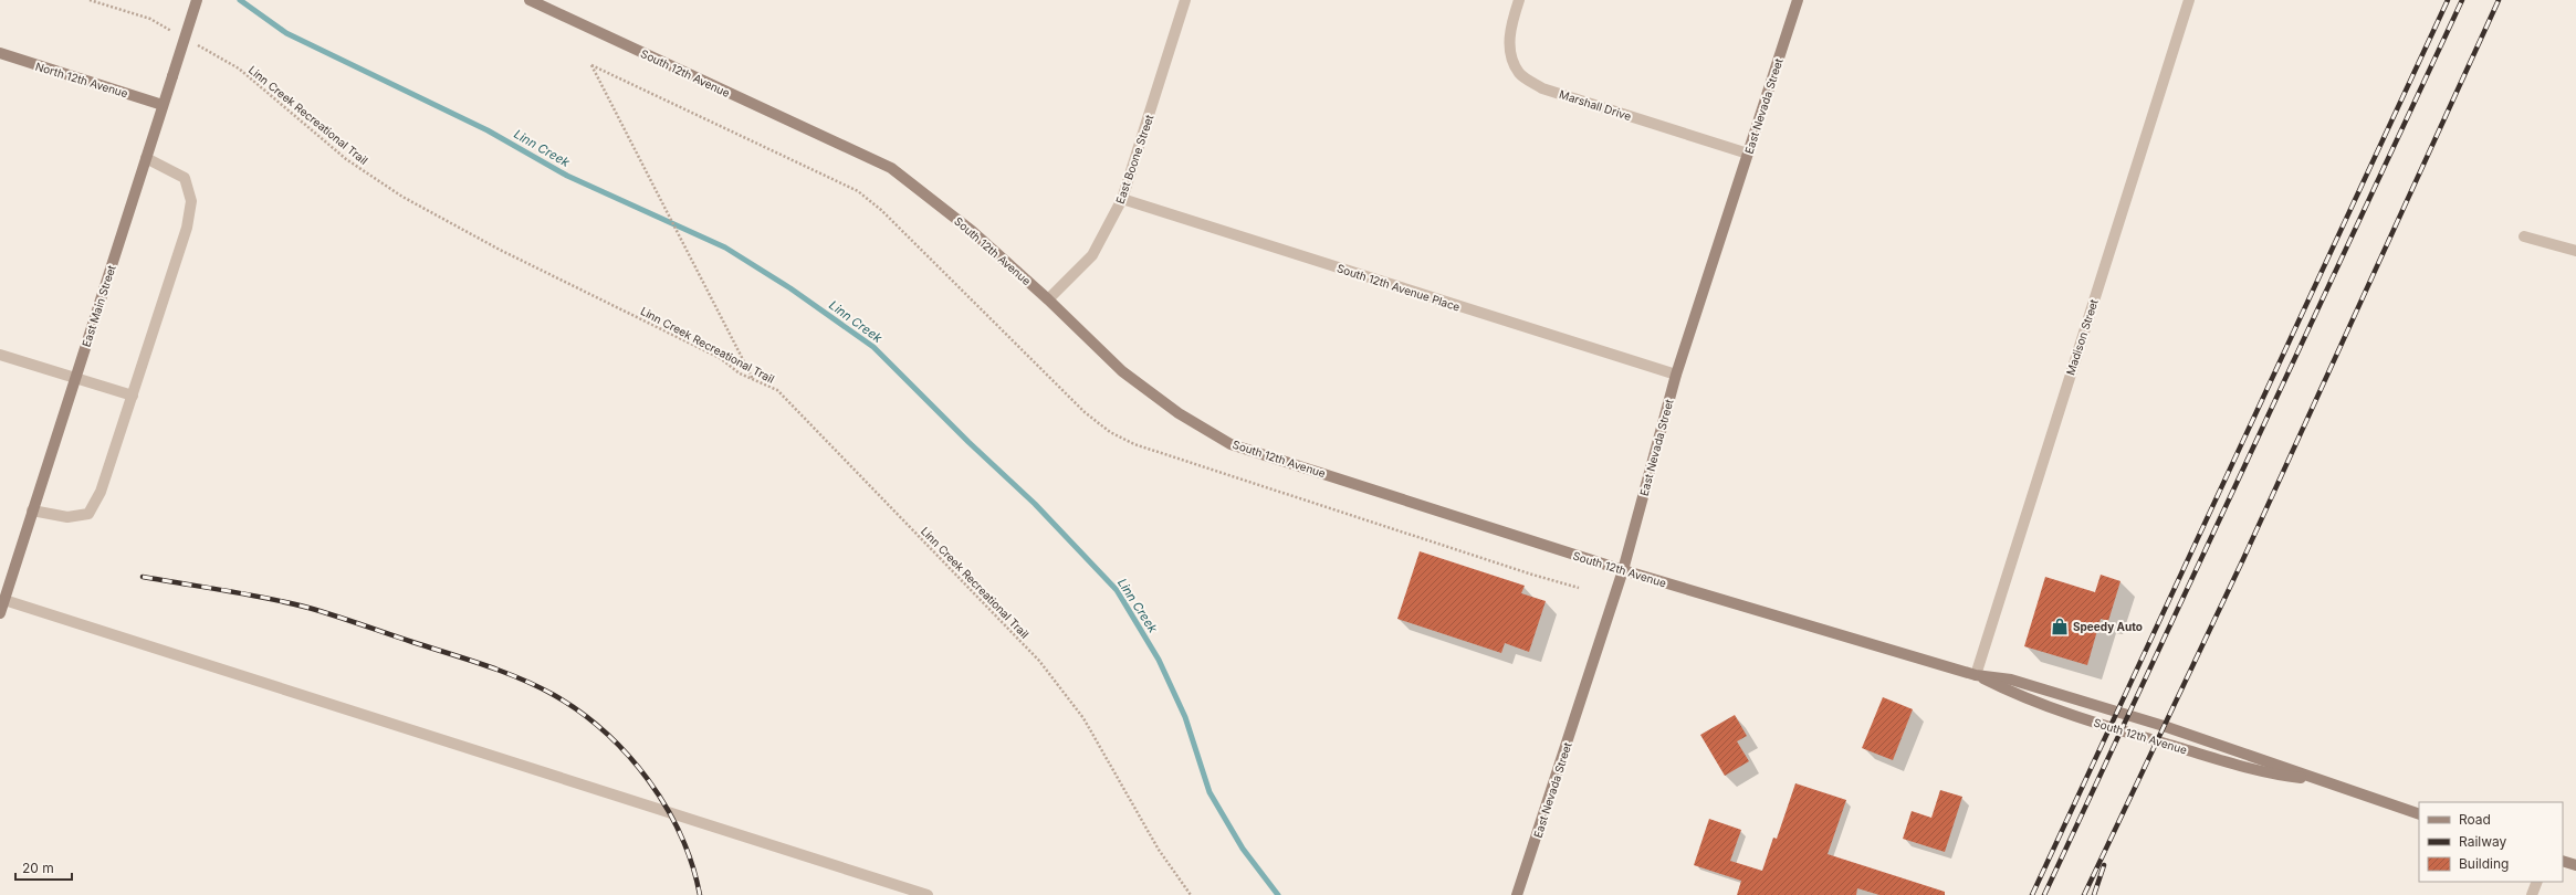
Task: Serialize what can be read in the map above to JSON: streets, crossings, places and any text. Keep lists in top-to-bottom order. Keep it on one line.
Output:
{"streets":{"main road":["South 12th Avenue","North 12th Avenue","East Nevada Street","East Main Street"],"street":["Marshall Drive","East Boone Street","South 12th Avenue Place","Madison Street"],"path":["Linn Creek Recreational Trail"]},"crossings":[["South 12th Avenue","East Nevada Street"],["South 12th Avenue","East Boone Street"],["South 12th Avenue","Madison Street"],["North 12th Avenue","East Main Street"],["Marshall Drive","East Nevada Street"],["East Nevada Street","South 12th Avenue Place"],["East Boone Street","South 12th Avenue Place"]],"water":["Linn Creek"],"places":{"shop":["Speedy Auto"]},"legend":["Road","Railway","Building"],"scale_bar":"20 m"}
